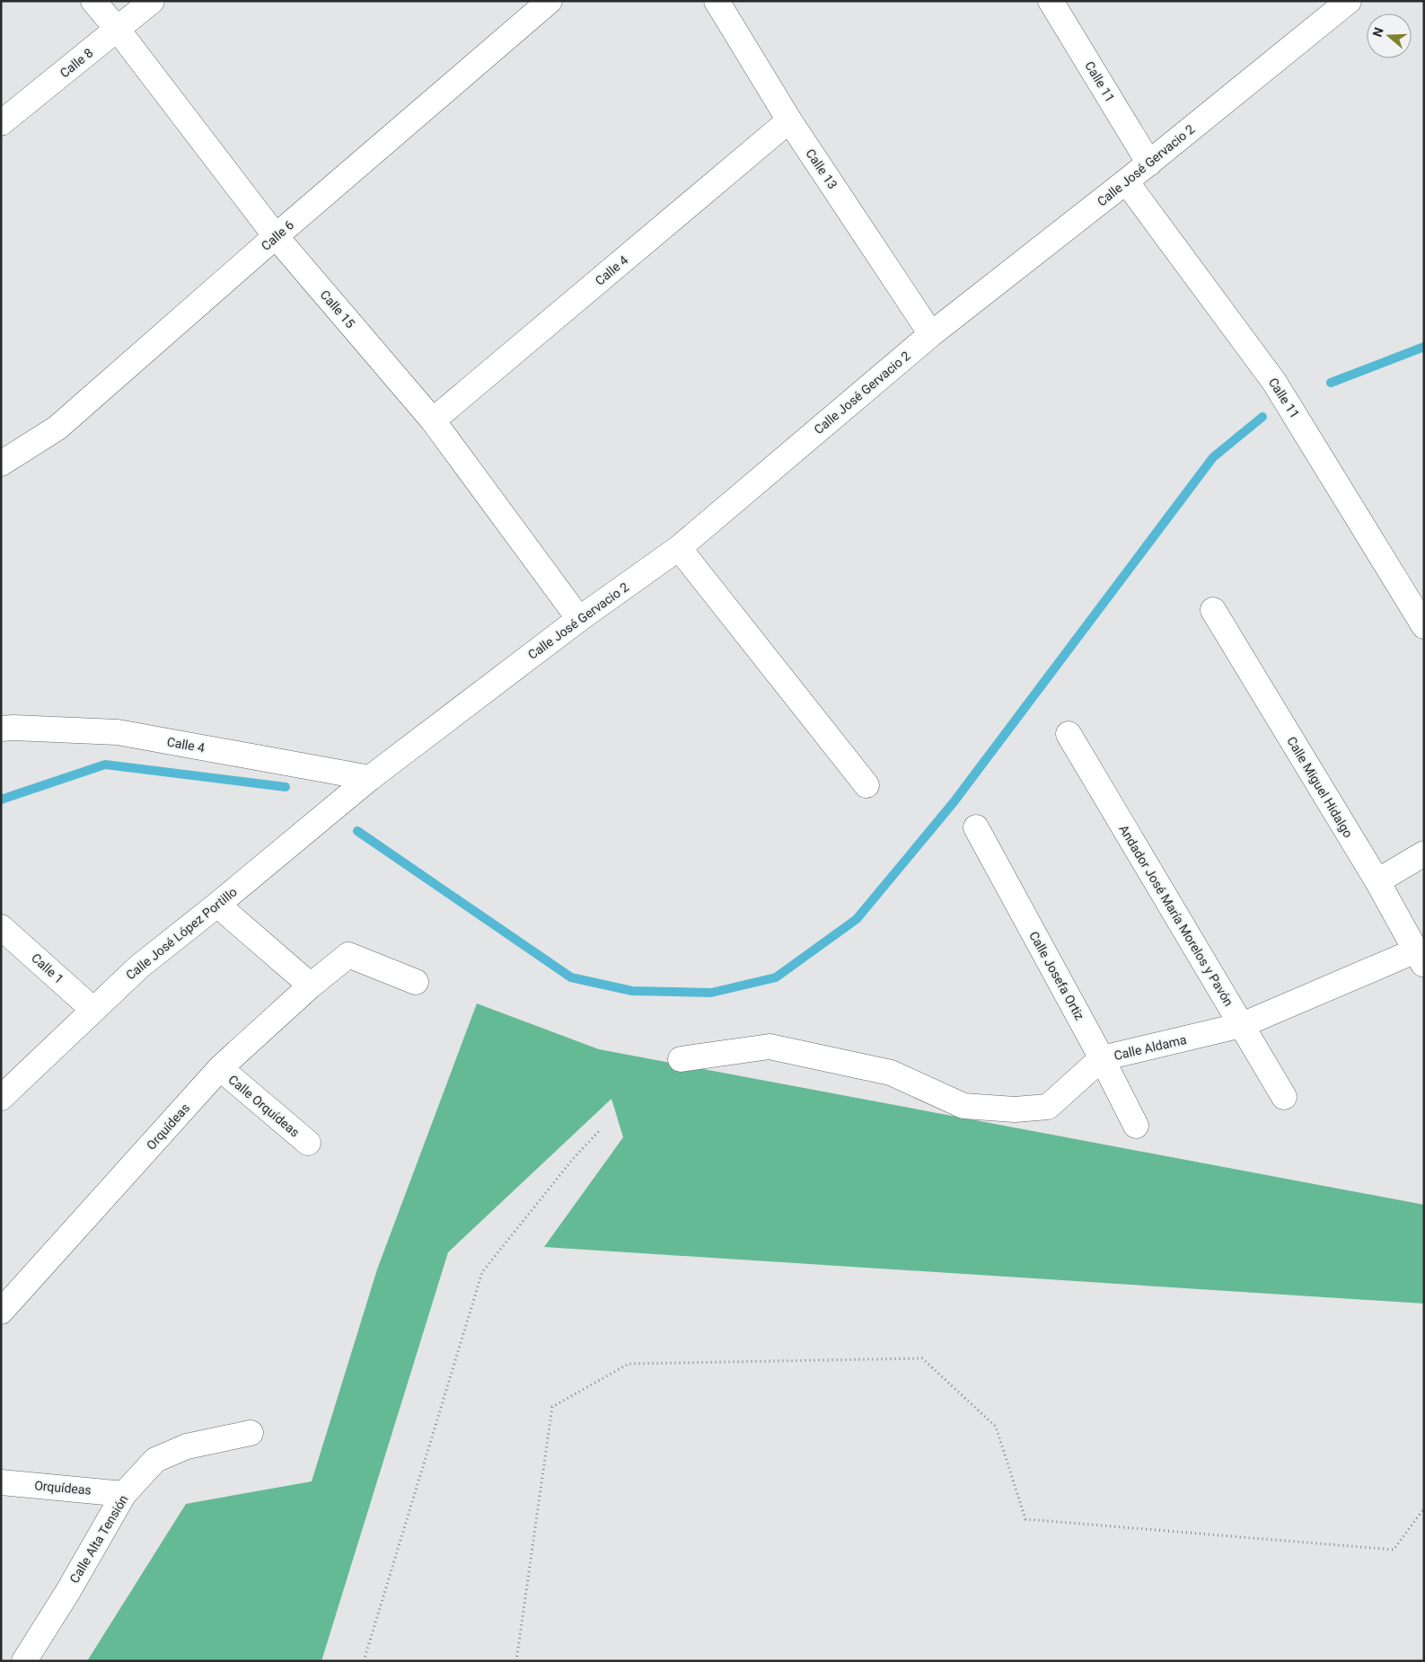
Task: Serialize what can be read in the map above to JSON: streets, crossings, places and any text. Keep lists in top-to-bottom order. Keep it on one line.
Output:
{"streets":{"street":["Calle 8","Calle 11","Calle José Gervacio 2","Calle 13","Calle 6","Calle 4","Calle 15","Calle Miguel Hidalgo","Andador José María Morelos y Pavón","Calle José López Portillo","Calle 1","Calle Josefa Ortiz","Calle Aldama","Calle Orquídeas","Orquídeas","Calle Alta Tensión"]},"crossings":[["Calle 8","Calle 15"],["Calle 11","Calle José Gervacio 2"],["Calle José Gervacio 2","Calle 13"],["Calle José Gervacio 2","Calle 4"],["Calle José Gervacio 2","Calle 15"],["Calle José Gervacio 2","Calle José López Portillo"],["Calle 13","Calle 4"],["Calle 6","Calle 15"],["Calle 4","Calle 15"],["Calle 4","Calle José López Portillo"],["Calle Miguel Hidalgo","Calle Aldama"],["Andador José María Morelos y Pavón","Calle Aldama"],["Calle José López Portillo","Calle 1"],["Calle Josefa Ortiz","Calle Aldama"],["Calle Orquídeas","Orquídeas"],["Orquídeas","Calle Alta Tensión"]],"north":"left"}
